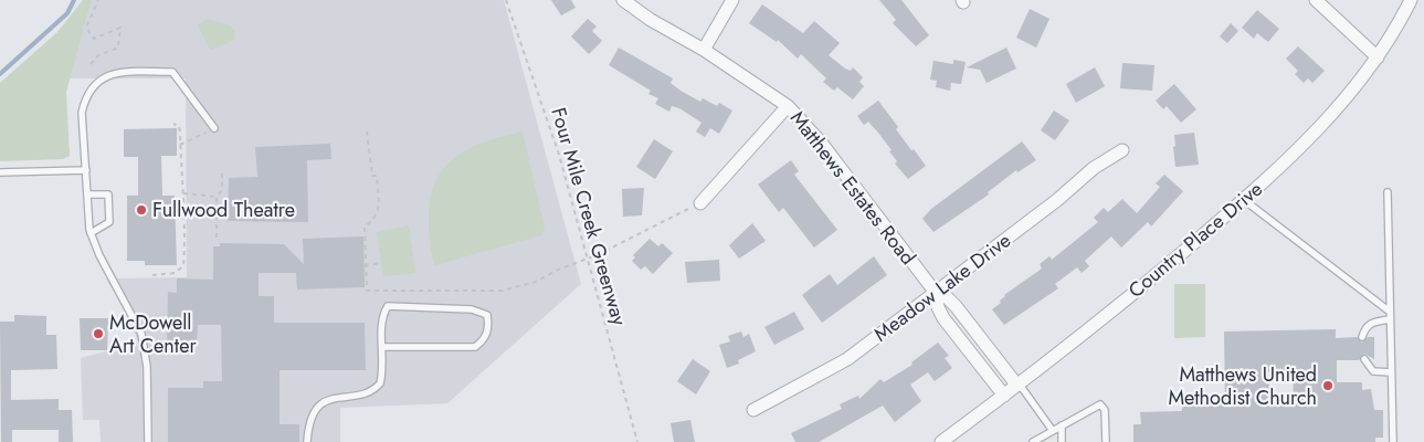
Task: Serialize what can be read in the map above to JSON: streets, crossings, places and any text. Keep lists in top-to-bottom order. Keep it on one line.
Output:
{"streets":{"street":["Matthews Estates Road","Country Place Drive","Meadow Lake Drive"],"path":["Four Mile Creek Greenway"]},"crossings":[["Matthews Estates Road","Country Place Drive"],["Matthews Estates Road","Meadow Lake Drive"]],"places":["Fullwood Theatre","McDowell Art Center","Matthews United Methodist Church"]}
